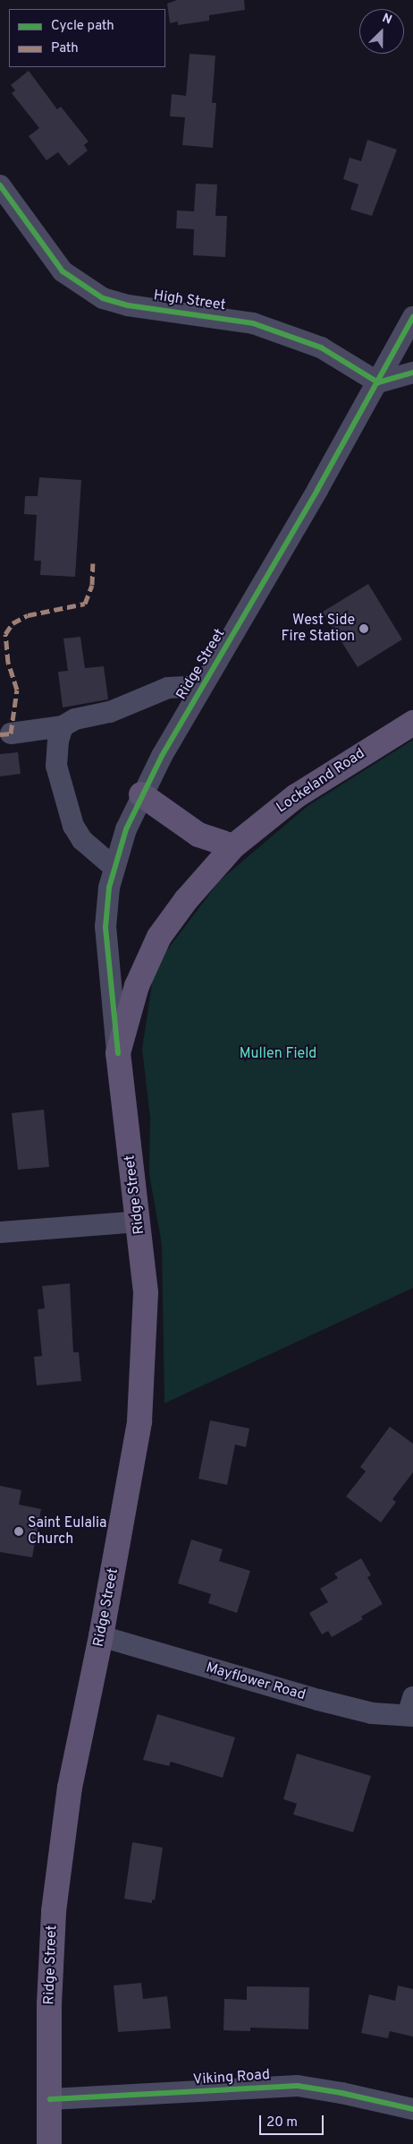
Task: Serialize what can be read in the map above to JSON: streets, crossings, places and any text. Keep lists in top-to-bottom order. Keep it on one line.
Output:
{"streets":{"main road":["Ridge Street","Lockeland Road"],"street":["High Street","Mayflower Road","Viking Road"]},"crossings":[["High Street","Ridge Street"],["Ridge Street","Lockeland Road"],["Ridge Street","Mayflower Road"],["Ridge Street","Viking Road"]],"parks":["Mullen Field"],"places":["West Side Fire Station","Saint Eulalia Church"],"legend":["Cycle path","Path"],"scale_bar":"20 m","north":"top right"}
